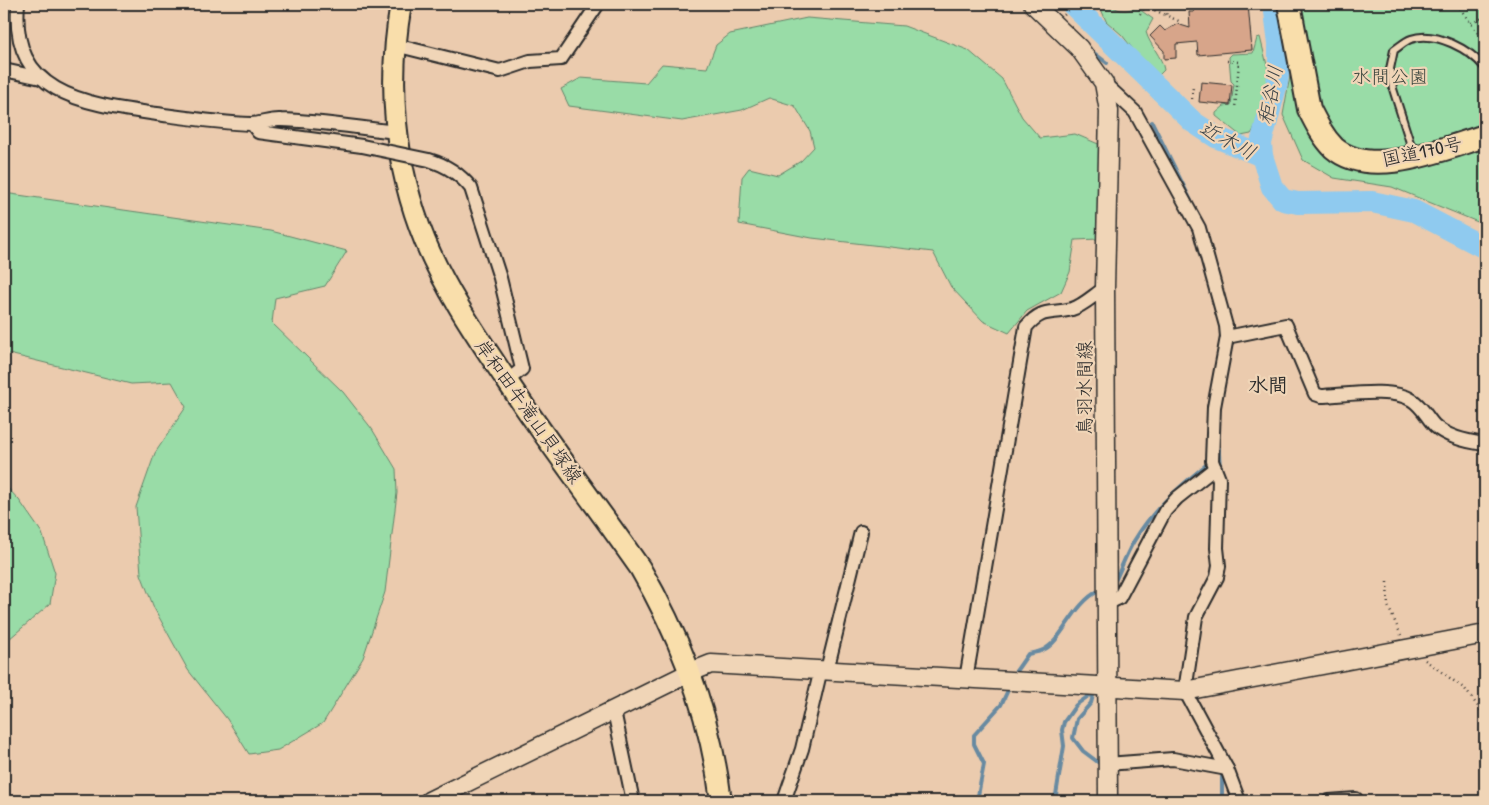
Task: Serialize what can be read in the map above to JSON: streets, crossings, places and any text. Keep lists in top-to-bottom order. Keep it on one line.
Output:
{"streets":{"highway":["国道170号"],"main road":["岸和田牛滝山貝塚線"],"street":["鳥羽水間線"]},"districts":["水間"],"water":["秬谷川","近木川"],"parks":["水間公園"]}
